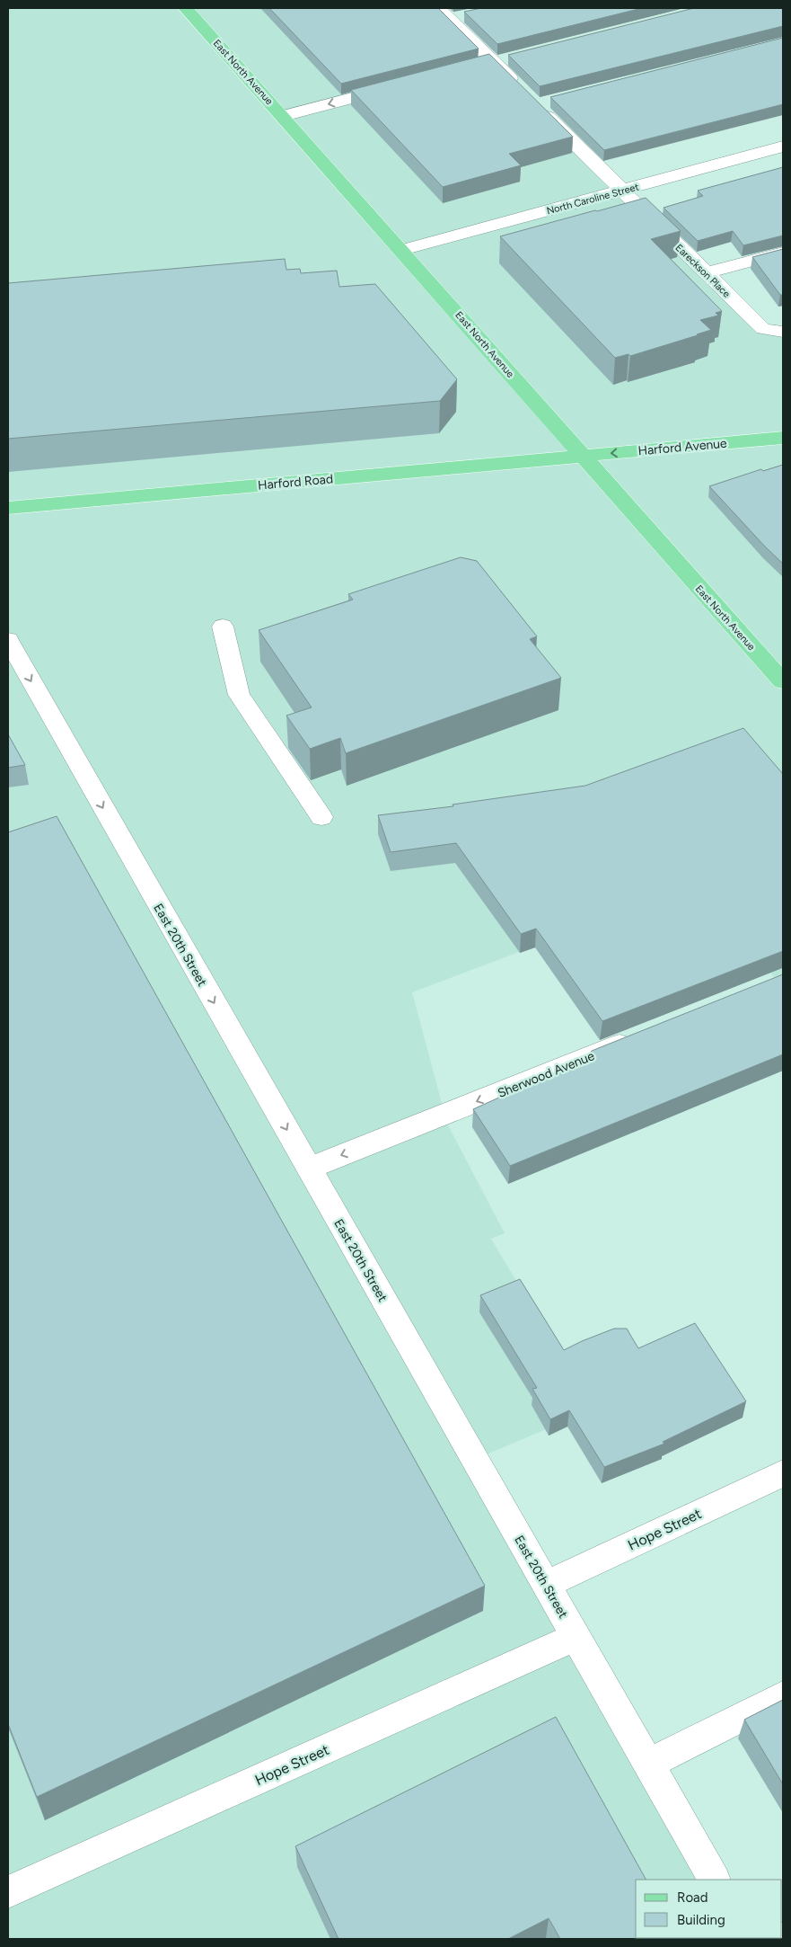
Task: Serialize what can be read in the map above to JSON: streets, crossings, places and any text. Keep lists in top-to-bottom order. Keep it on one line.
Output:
{"streets":{"main road":["East North Avenue","Harford Avenue","Harford Road"],"street":["North Caroline Street","Eareckson Place","East 20th Street","Sherwood Avenue","Hope Street"]},"crossings":[["East North Avenue","North Caroline Street"],["East North Avenue","Harford Avenue"],["East North Avenue","Harford Road"],["North Caroline Street","Eareckson Place"],["Harford Avenue","Harford Road"],["East 20th Street","Sherwood Avenue"],["East 20th Street","Hope Street"]],"one_way":["Harford Avenue","Sherwood Avenue"],"legend":["Road","Building"]}
